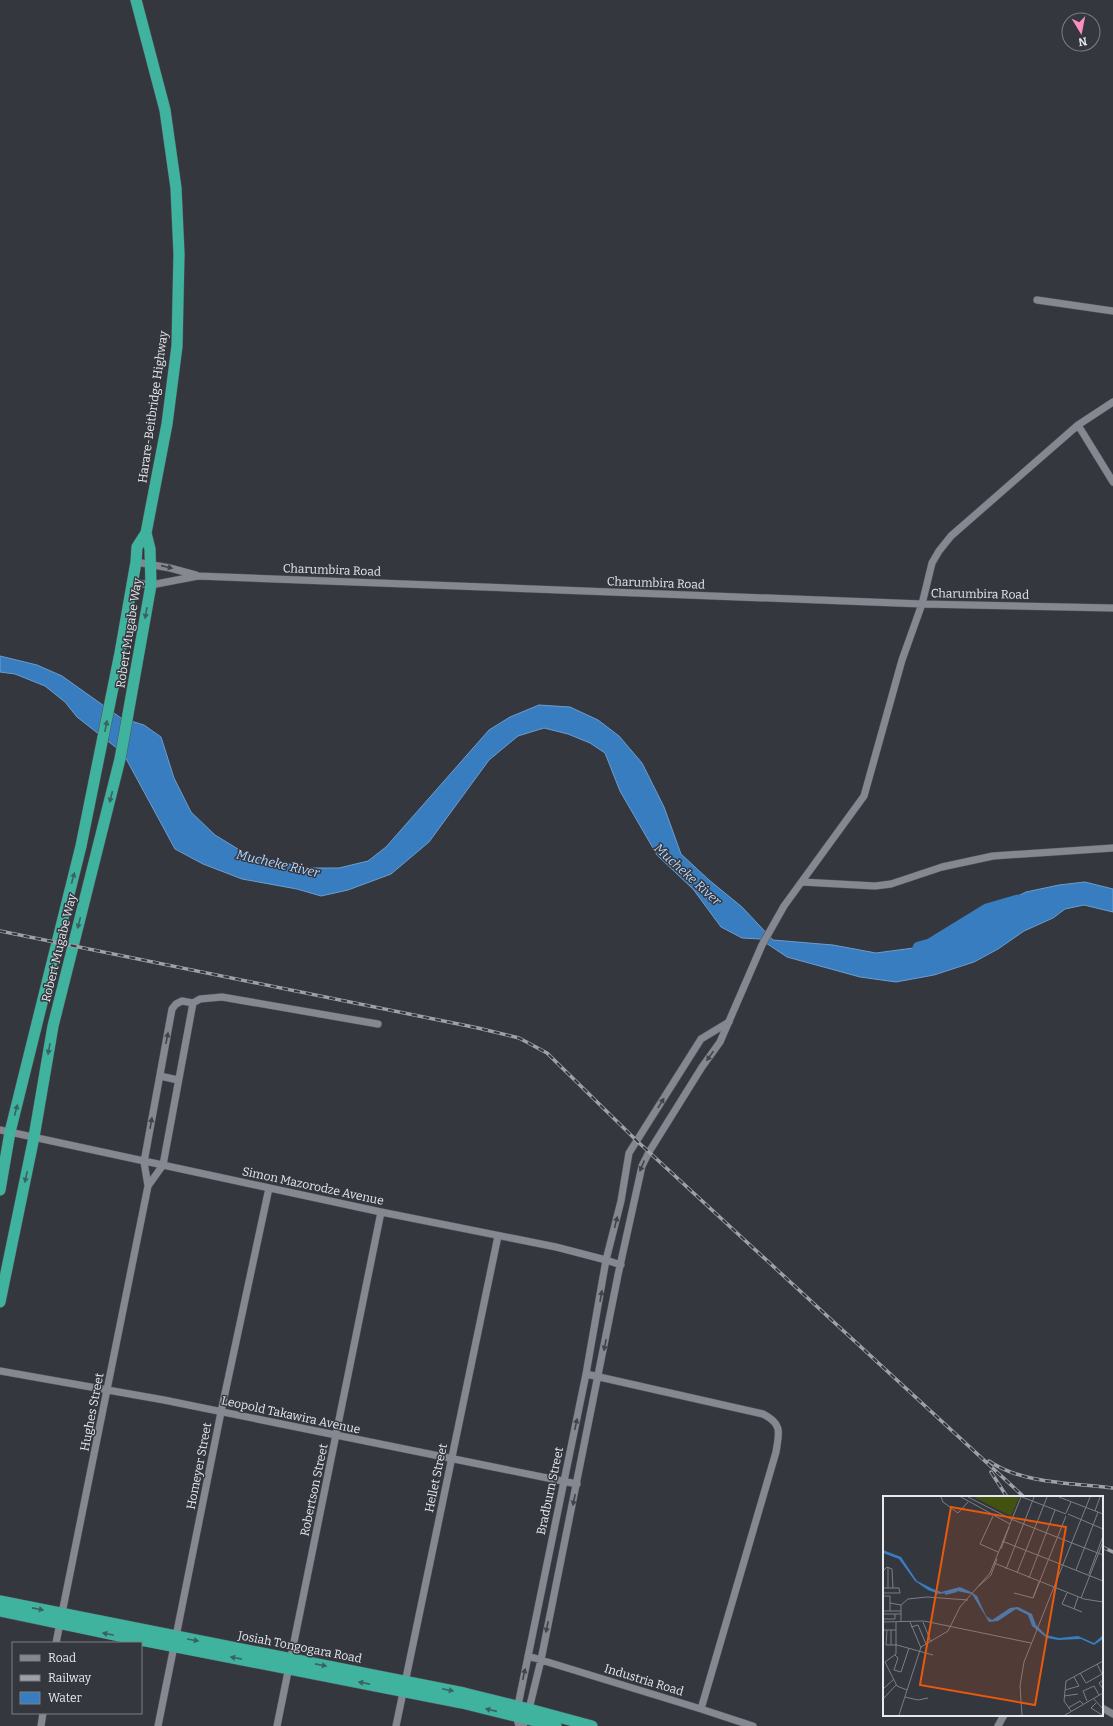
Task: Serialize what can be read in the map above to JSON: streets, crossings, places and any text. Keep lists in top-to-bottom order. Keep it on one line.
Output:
{"streets":{"highway":["Harare-Beitbridge Highway","Robert Mugabe Way","Josiah Tongogara Road"],"street":["Charumbira Road","Simon Mazorodze Avenue","Hughes Street","Leopold Takawira Avenue","Homeyer Street","Hellet Street","Robertson Street","Bradburn Street","Industria Road"]},"crossings":[["Harare-Beitbridge Highway","Robert Mugabe Way"],["Charumbira Road","Robert Mugabe Way"],["Charumbira Road","Bradburn Street"],["Robert Mugabe Way","Simon Mazorodze Avenue"],["Simon Mazorodze Avenue","Homeyer Street"],["Simon Mazorodze Avenue","Hellet Street"],["Simon Mazorodze Avenue","Robertson Street"],["Simon Mazorodze Avenue","Bradburn Street"],["Hughes Street","Leopold Takawira Avenue"],["Hughes Street","Josiah Tongogara Road"],["Leopold Takawira Avenue","Homeyer Street"],["Leopold Takawira Avenue","Hellet Street"],["Leopold Takawira Avenue","Robertson Street"],["Leopold Takawira Avenue","Bradburn Street"],["Homeyer Street","Josiah Tongogara Road"],["Hellet Street","Josiah Tongogara Road"],["Robertson Street","Josiah Tongogara Road"],["Bradburn Street","Josiah Tongogara Road"],["Bradburn Street","Industria Road"]],"water":["Mucheke River"],"legend":["Road","Railway","Water"],"north":"bottom"}
